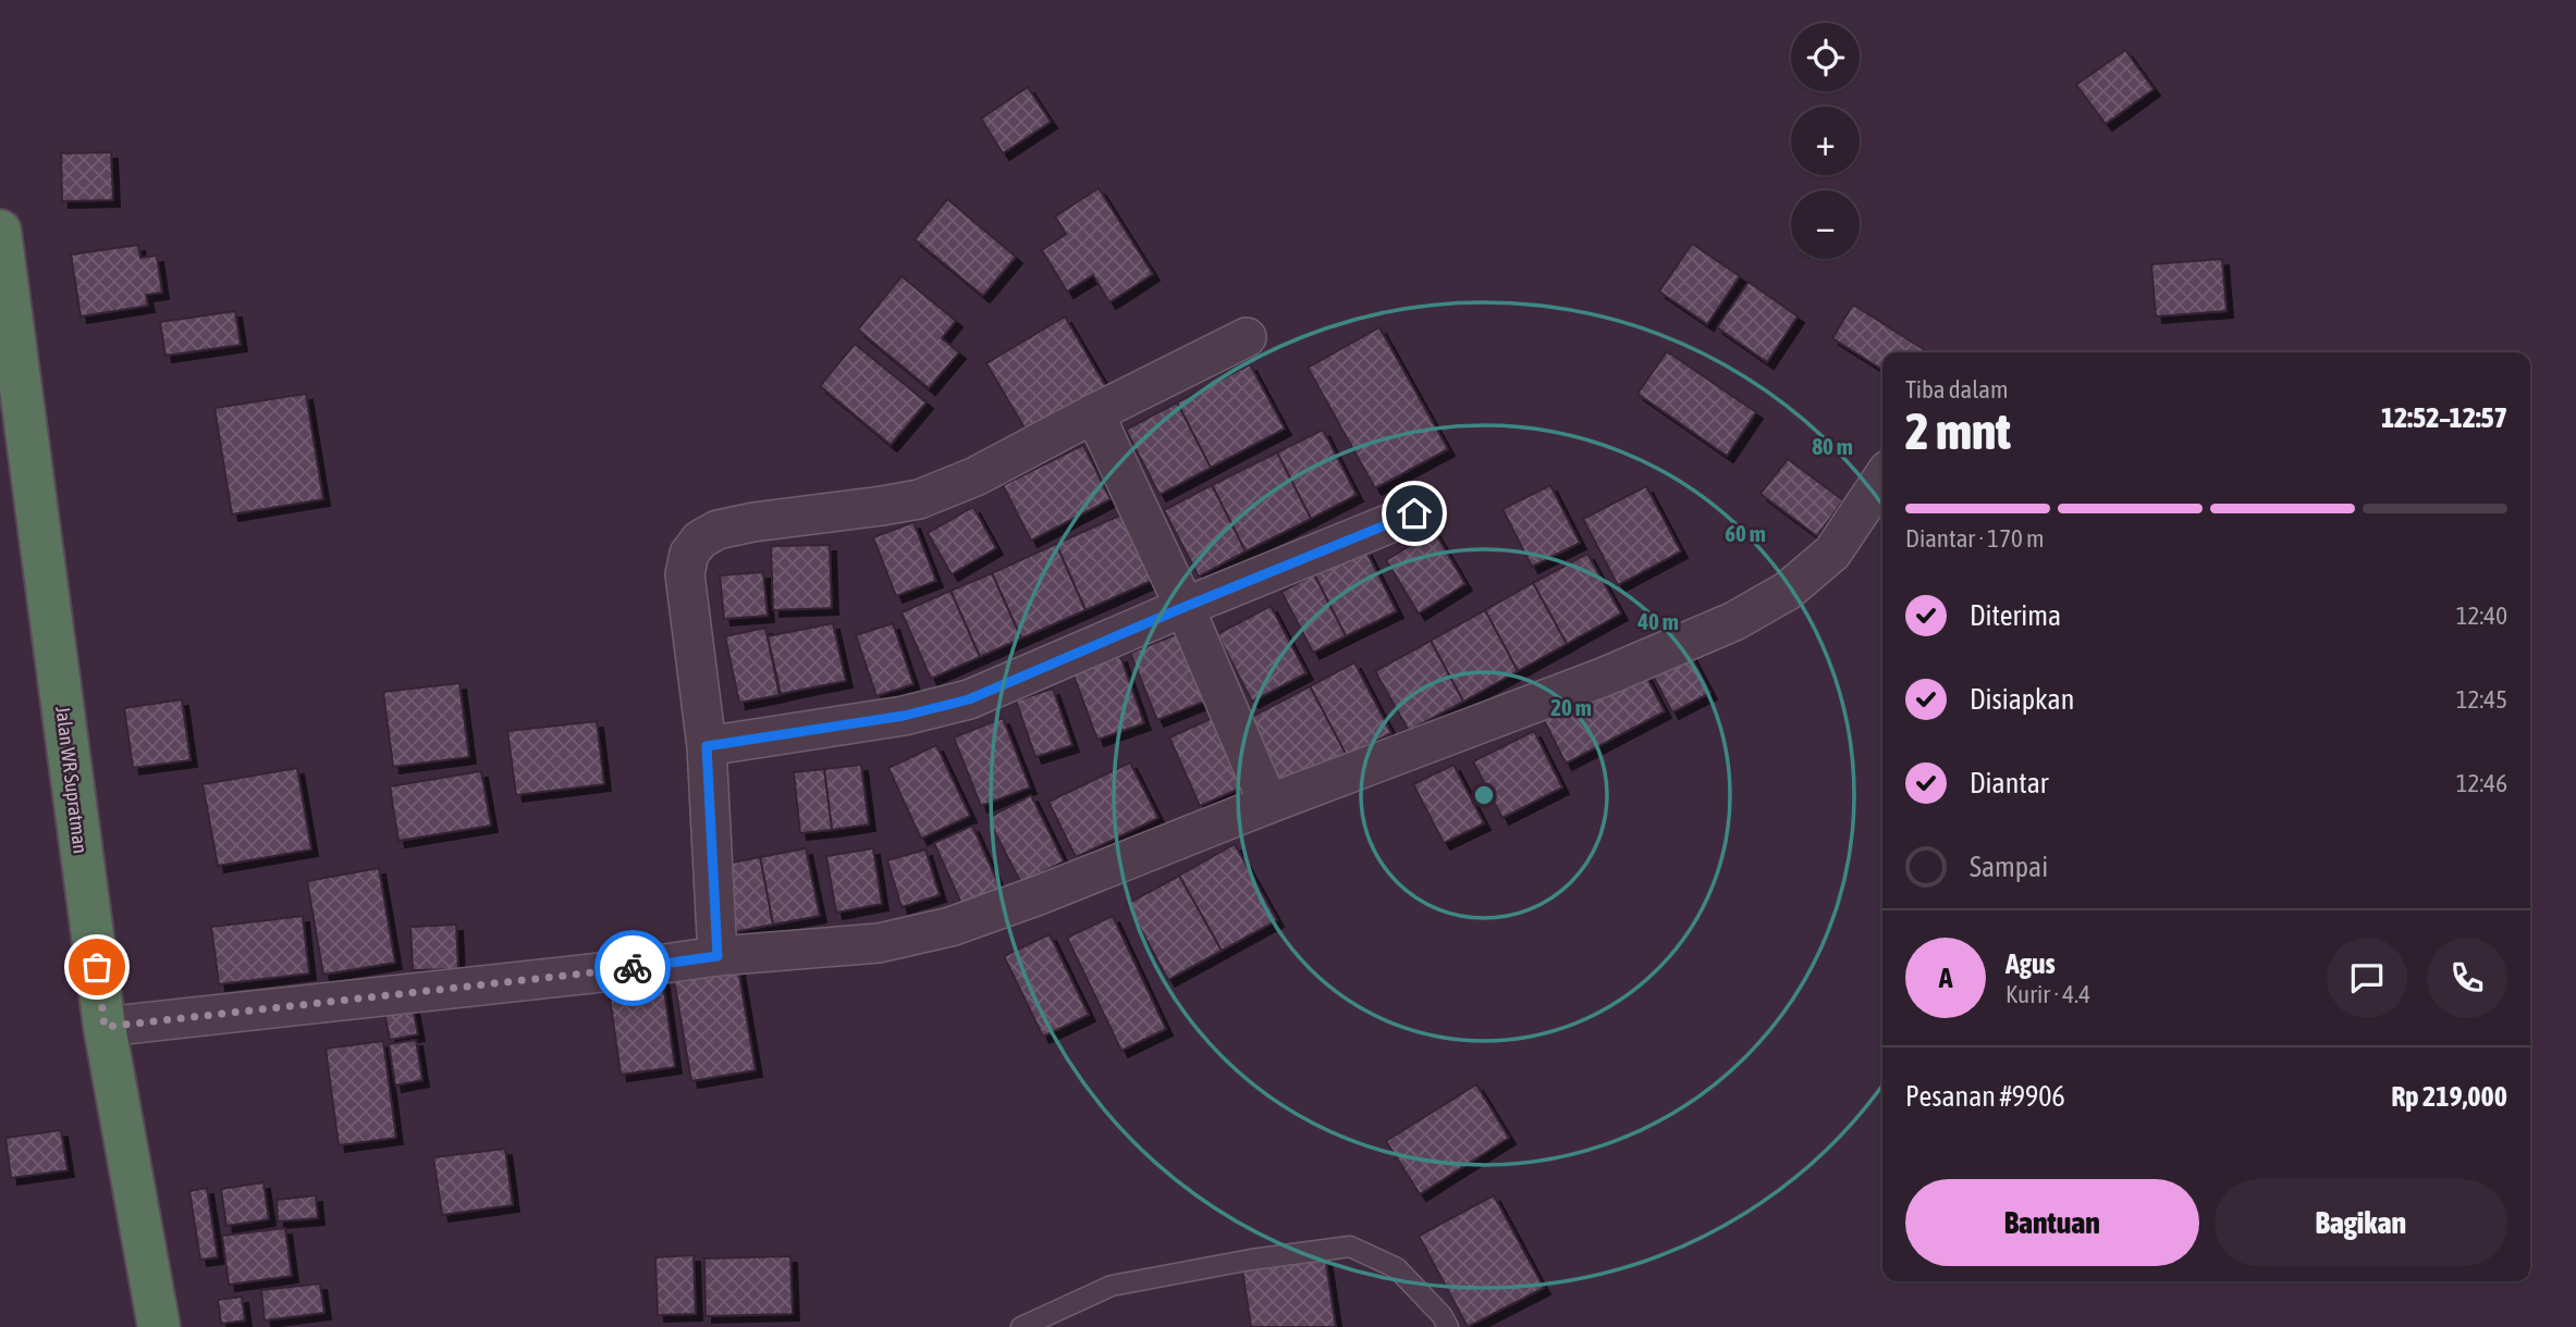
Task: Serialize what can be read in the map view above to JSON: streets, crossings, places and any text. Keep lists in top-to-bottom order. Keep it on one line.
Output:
{"streets":{"highway":["Jalan WR Supratman"]},"page":{"map_buttons":["+","−"],"heading":["2 mnt","Tiba dalam","12:52–12:57"],"panel":["Agus","Kurir · 4.4","Pesanan #9906","Rp 219,000"],"bar":"Diantar · 170 m","list":[["Diterima","12:40"],["Disiapkan","12:45"],["Diantar","12:46"],"Sampai"],"round":"A","buttons":["Bantuan","Bagikan"]},"rings":["80 m","60 m","40 m","20 m"]}
